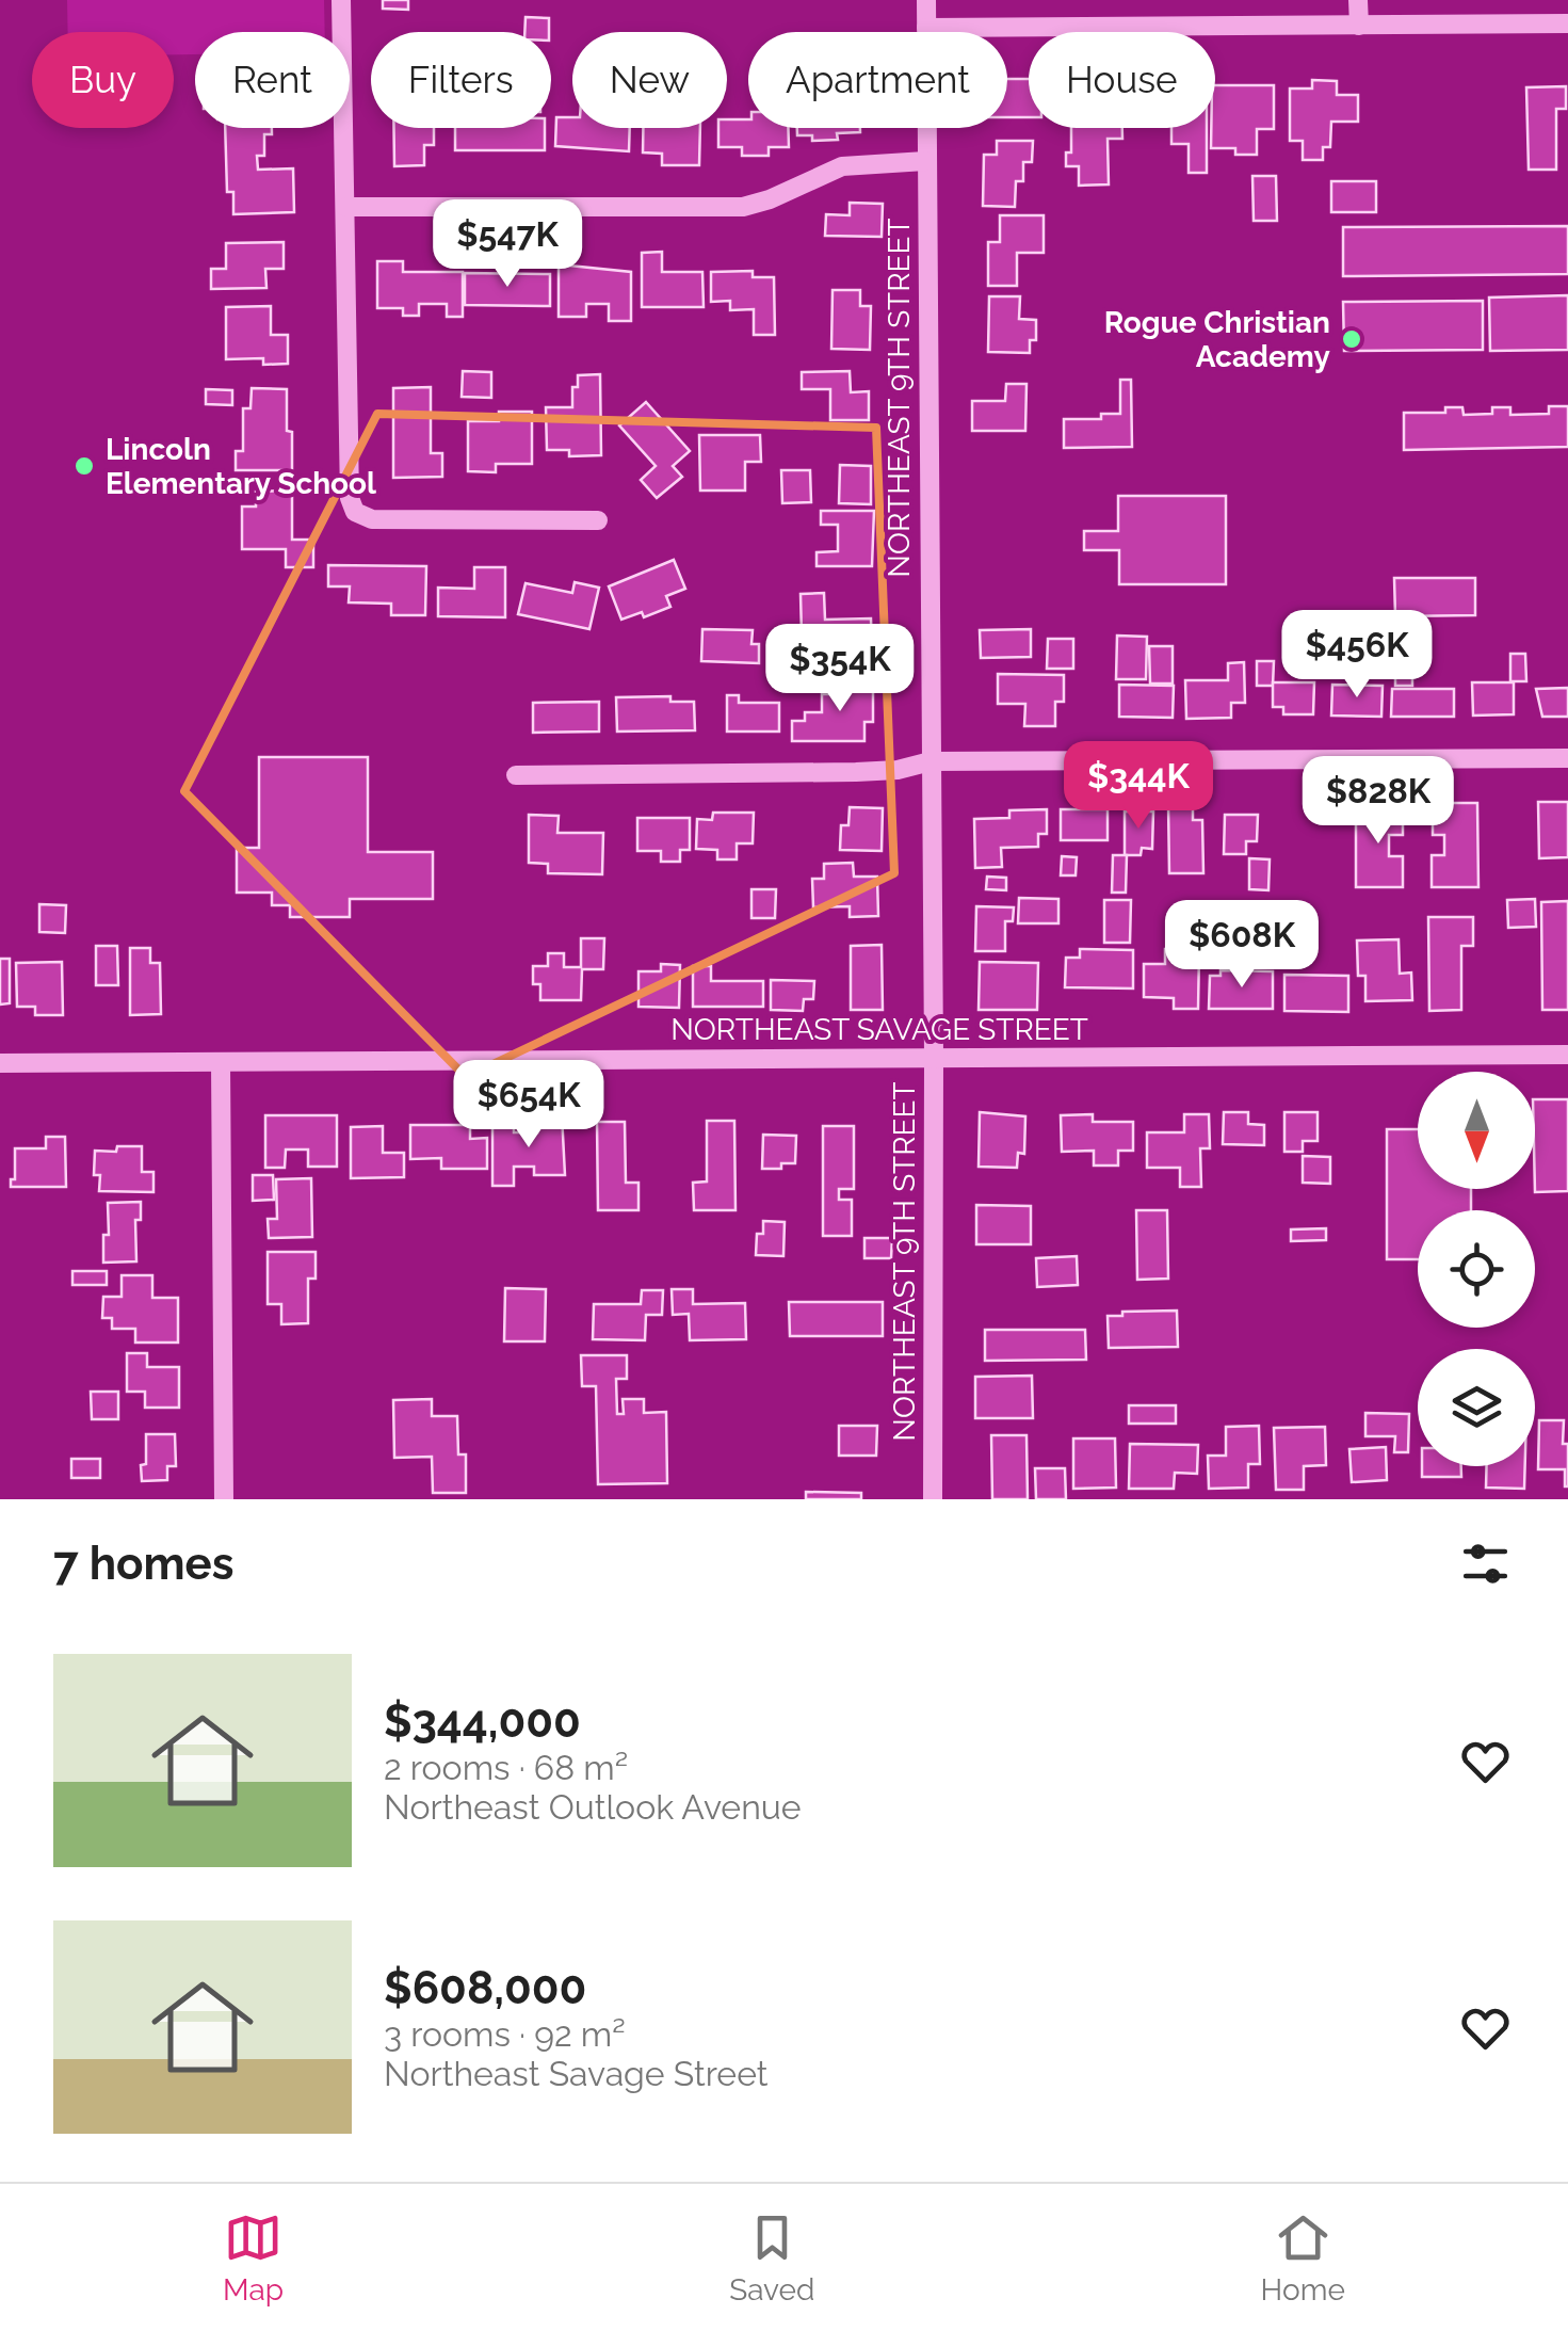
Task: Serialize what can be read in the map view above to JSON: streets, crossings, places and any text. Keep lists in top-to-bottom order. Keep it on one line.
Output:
{"streets":{"street":["NORTHEAST 9TH STREET","NORTHEAST SAVAGE STREET"]},"crossings":[["NORTHEAST 9TH STREET","NORTHEAST SAVAGE STREET"]],"places":["Rogue Christian Academy","Lincoln Elementary School"],"north":"bottom","page":{"chip":["Buy","Rent","Filters","New","Apartment","House"],"price":["$547K","$456K","$354K","$344K","$828K","$608K","$654K"],"heading":"7 homes","list":[{"name":"$344,000","note":"2 rooms · 68 m² · Northeast Outlook Avenue"},{"name":"$608,000","note":"3 rooms · 92 m² · Northeast Savage Street"}],"tabs":["Map","Saved","Home"]}}
